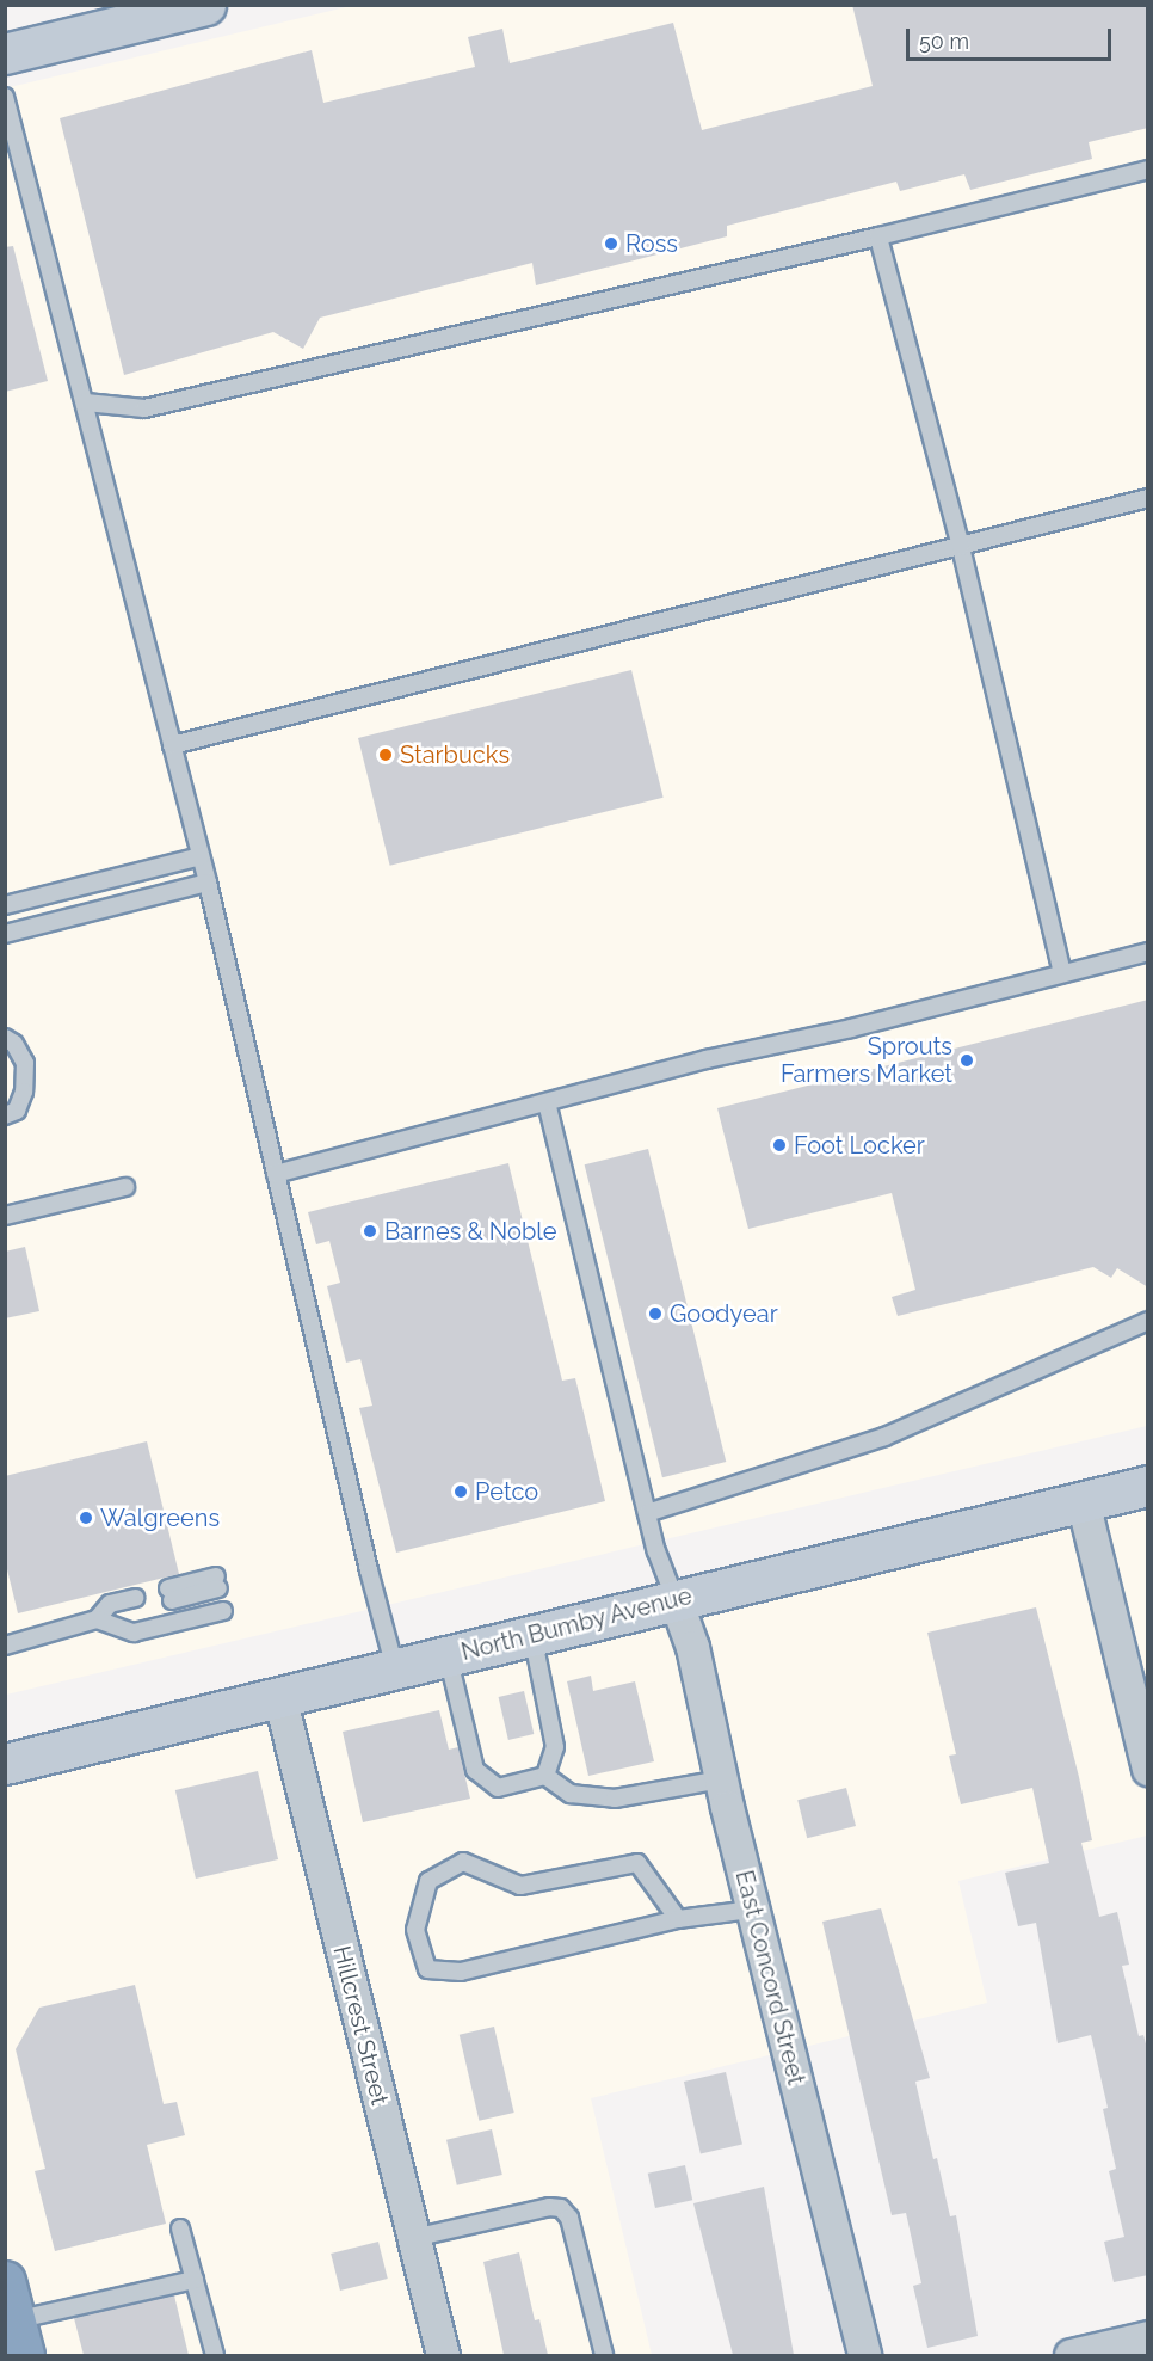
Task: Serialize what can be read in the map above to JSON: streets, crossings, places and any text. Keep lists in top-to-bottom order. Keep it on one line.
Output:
{"streets":{"street":["North Bumby Avenue","East Concord Street","Hillcrest Street"]},"crossings":[["North Bumby Avenue","East Concord Street"],["North Bumby Avenue","Hillcrest Street"]],"places":["Ross","Starbucks","Sprouts Farmers Market","Foot Locker","Barnes & Noble","Goodyear","Petco","Walgreens"],"scale_bar":"50 m"}
